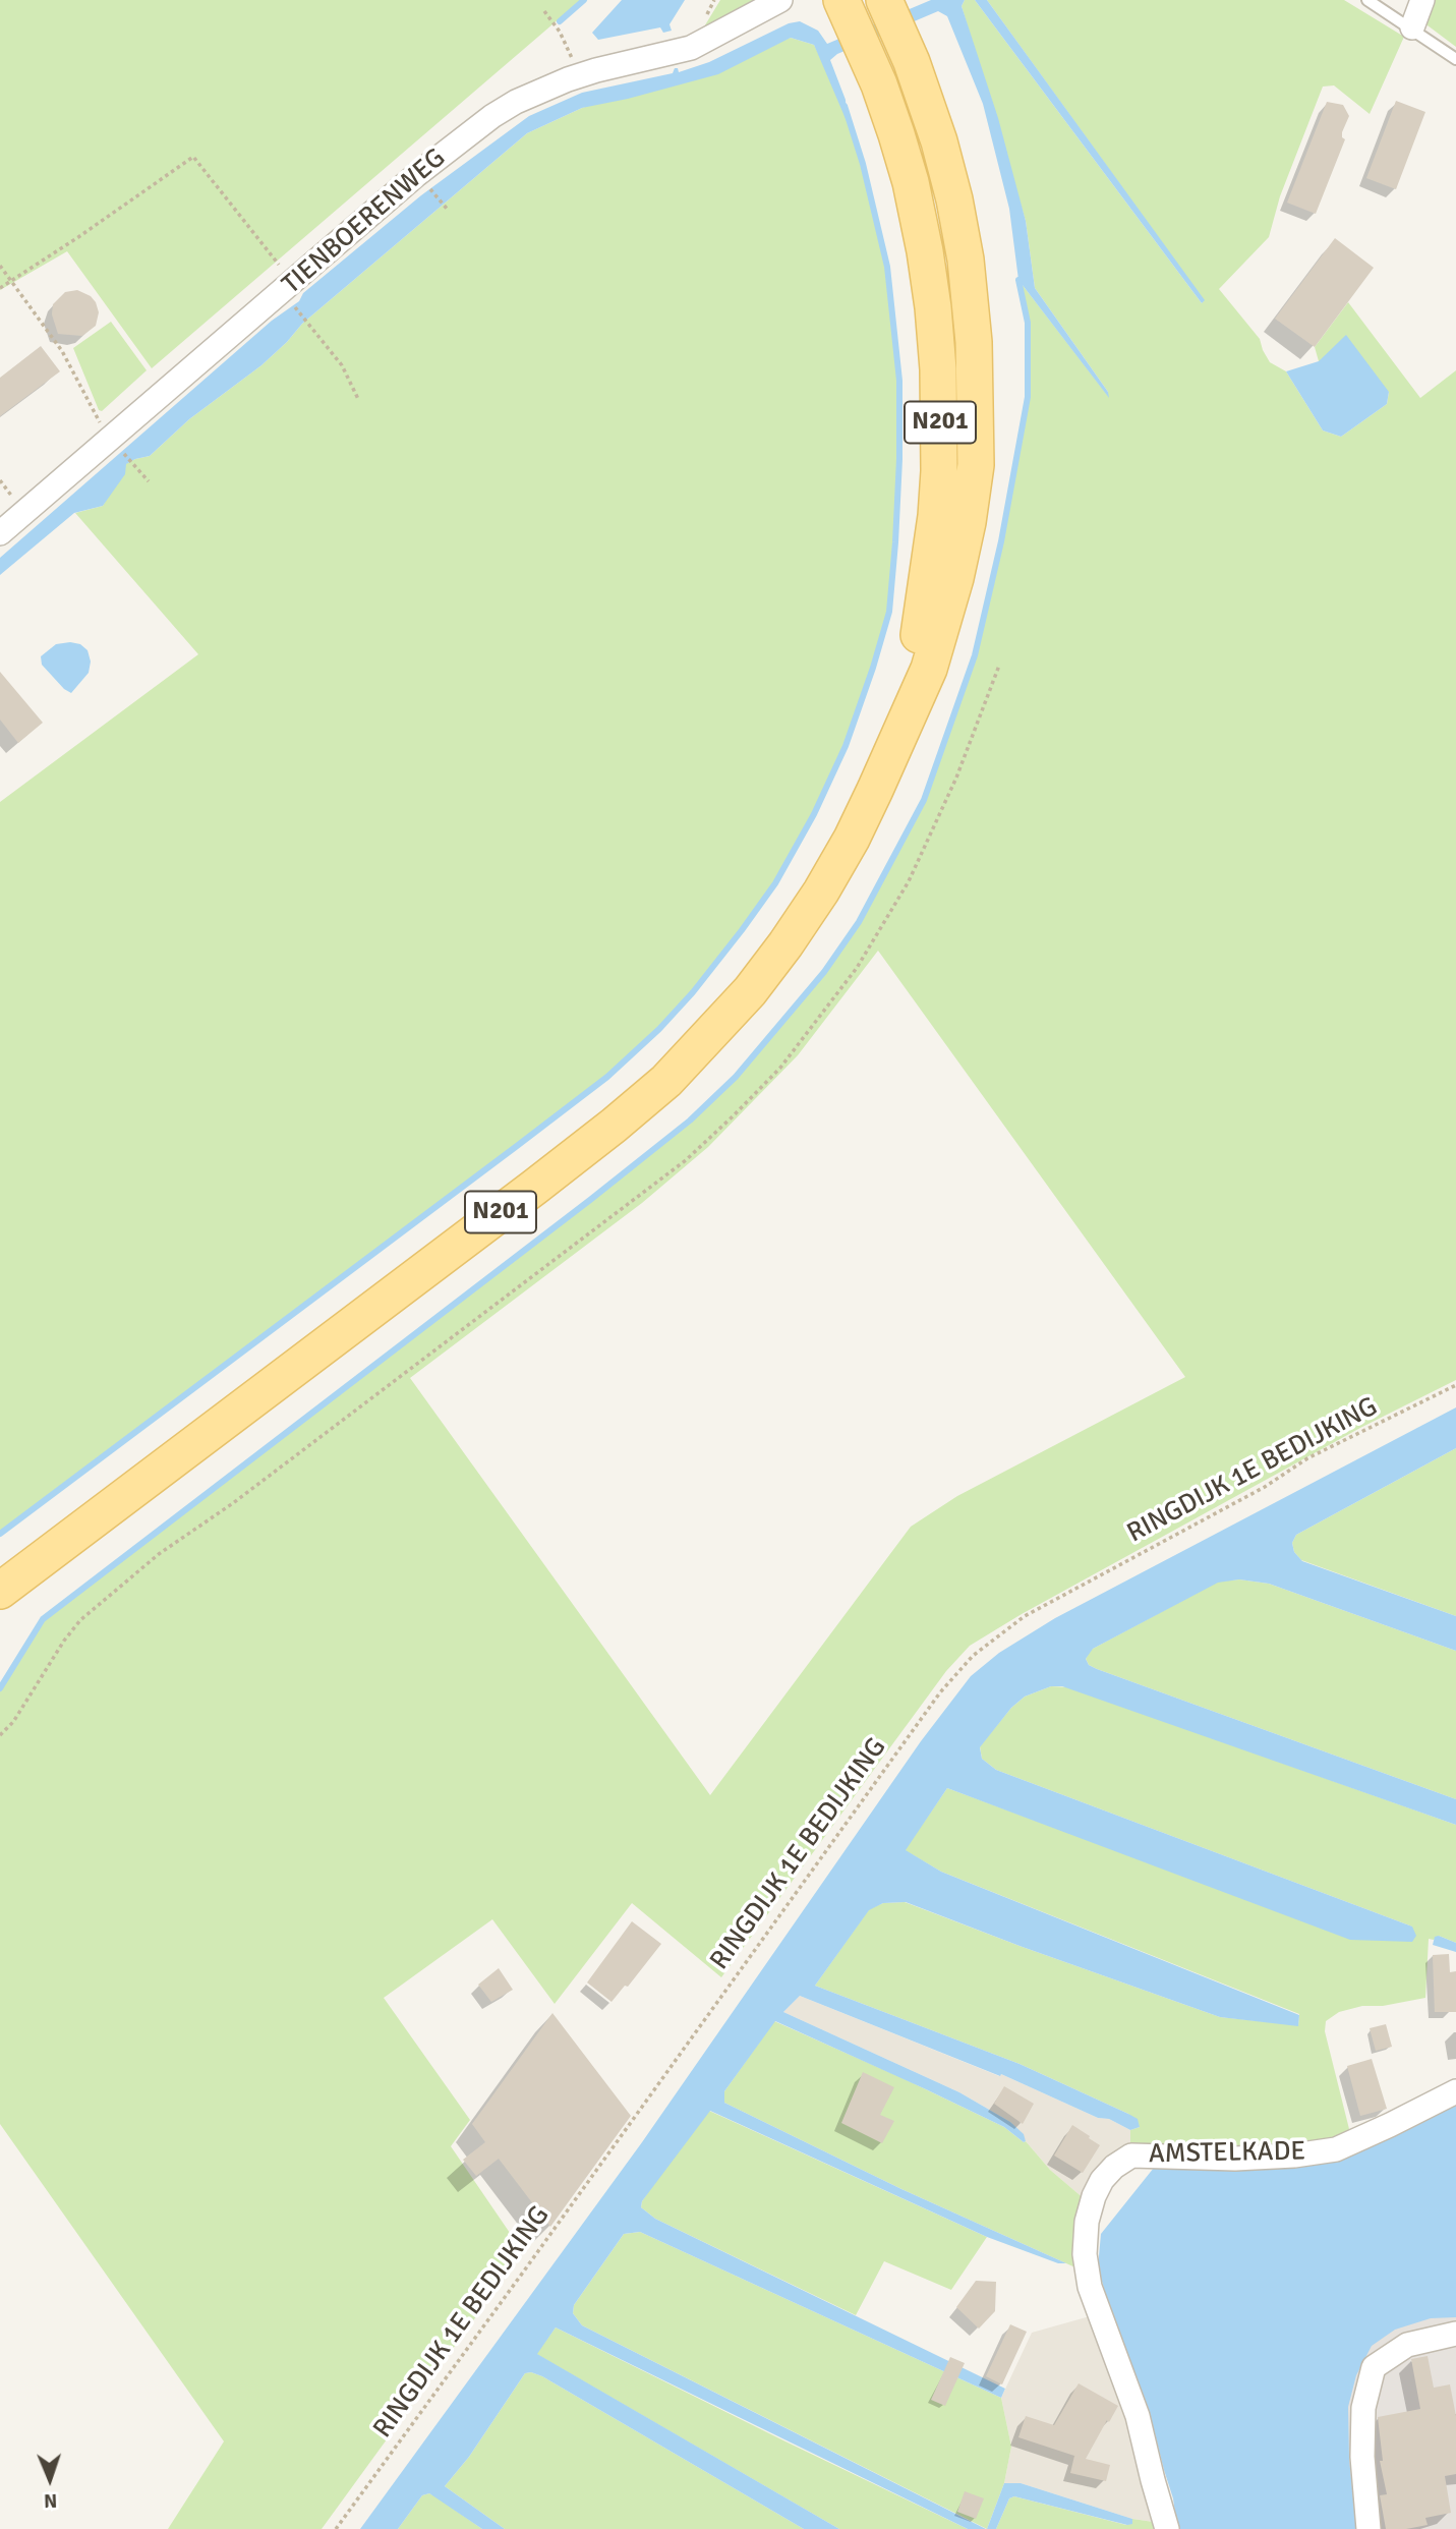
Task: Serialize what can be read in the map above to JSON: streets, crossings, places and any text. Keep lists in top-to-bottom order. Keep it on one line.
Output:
{"streets":{"main road":["N201"],"street":["TIENBOERENWEG","AMSTELKADE"],"path":["RINGDIJK 1E BEDIJKING"]},"north":"bottom"}
